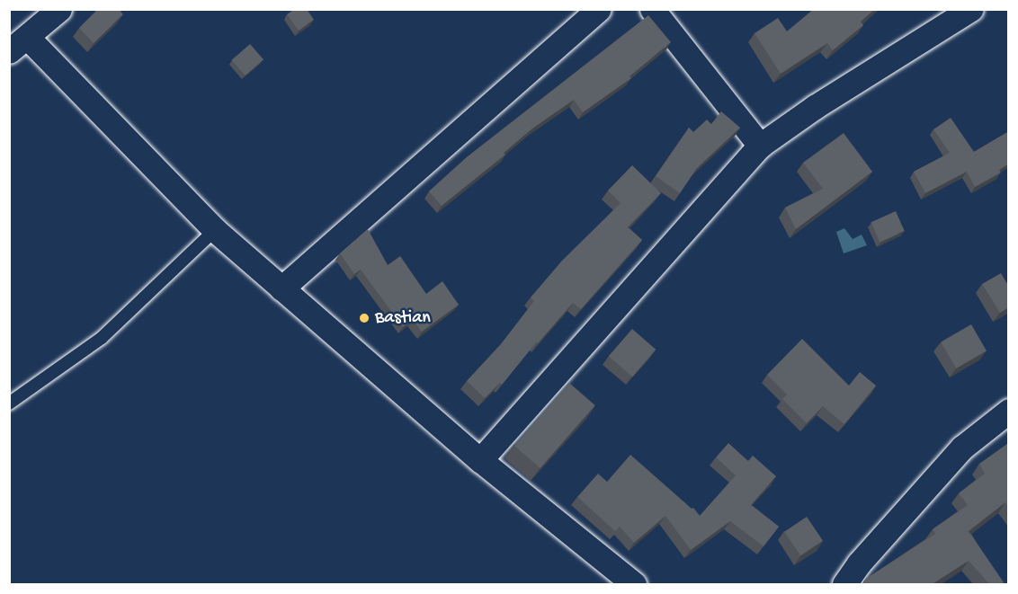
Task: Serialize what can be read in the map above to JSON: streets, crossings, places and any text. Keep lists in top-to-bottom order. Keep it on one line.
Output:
{"places":["Bastian"]}
